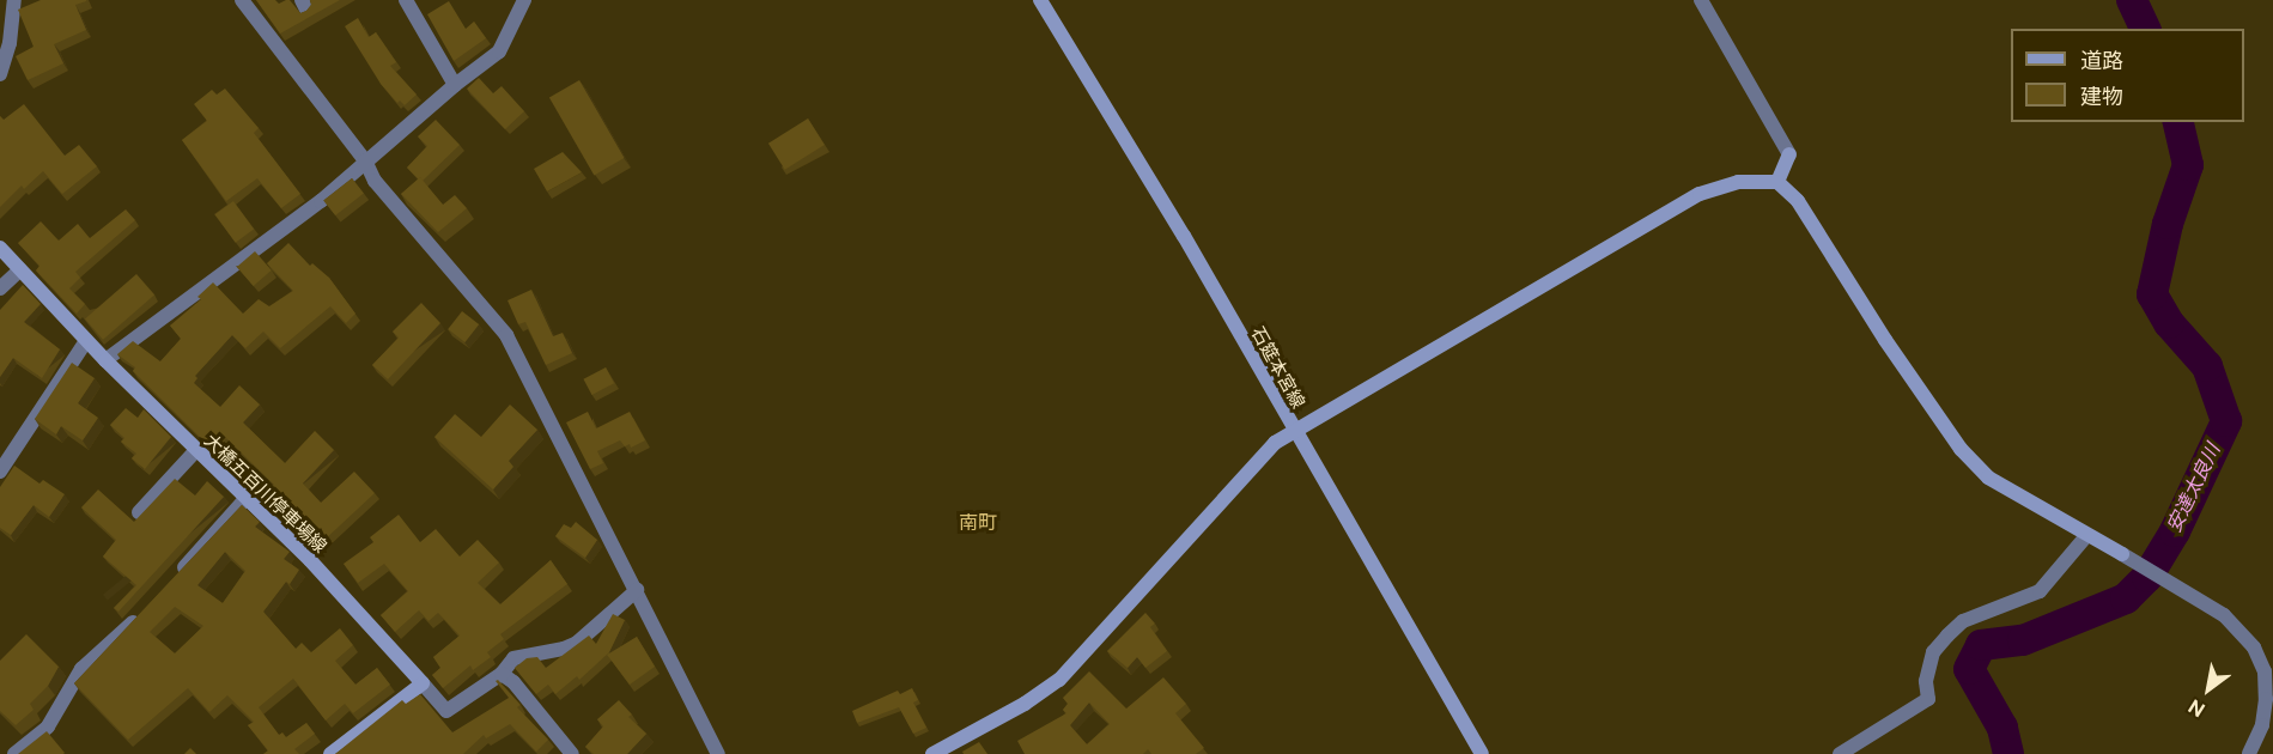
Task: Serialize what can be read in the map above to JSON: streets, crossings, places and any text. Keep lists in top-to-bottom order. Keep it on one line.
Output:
{"streets":{"main road":["石筵本宮線","大橋五百川停車場線"]},"districts":["南町"],"water":["安達太良川"],"legend":["道路","建物"],"north":"bottom left"}
